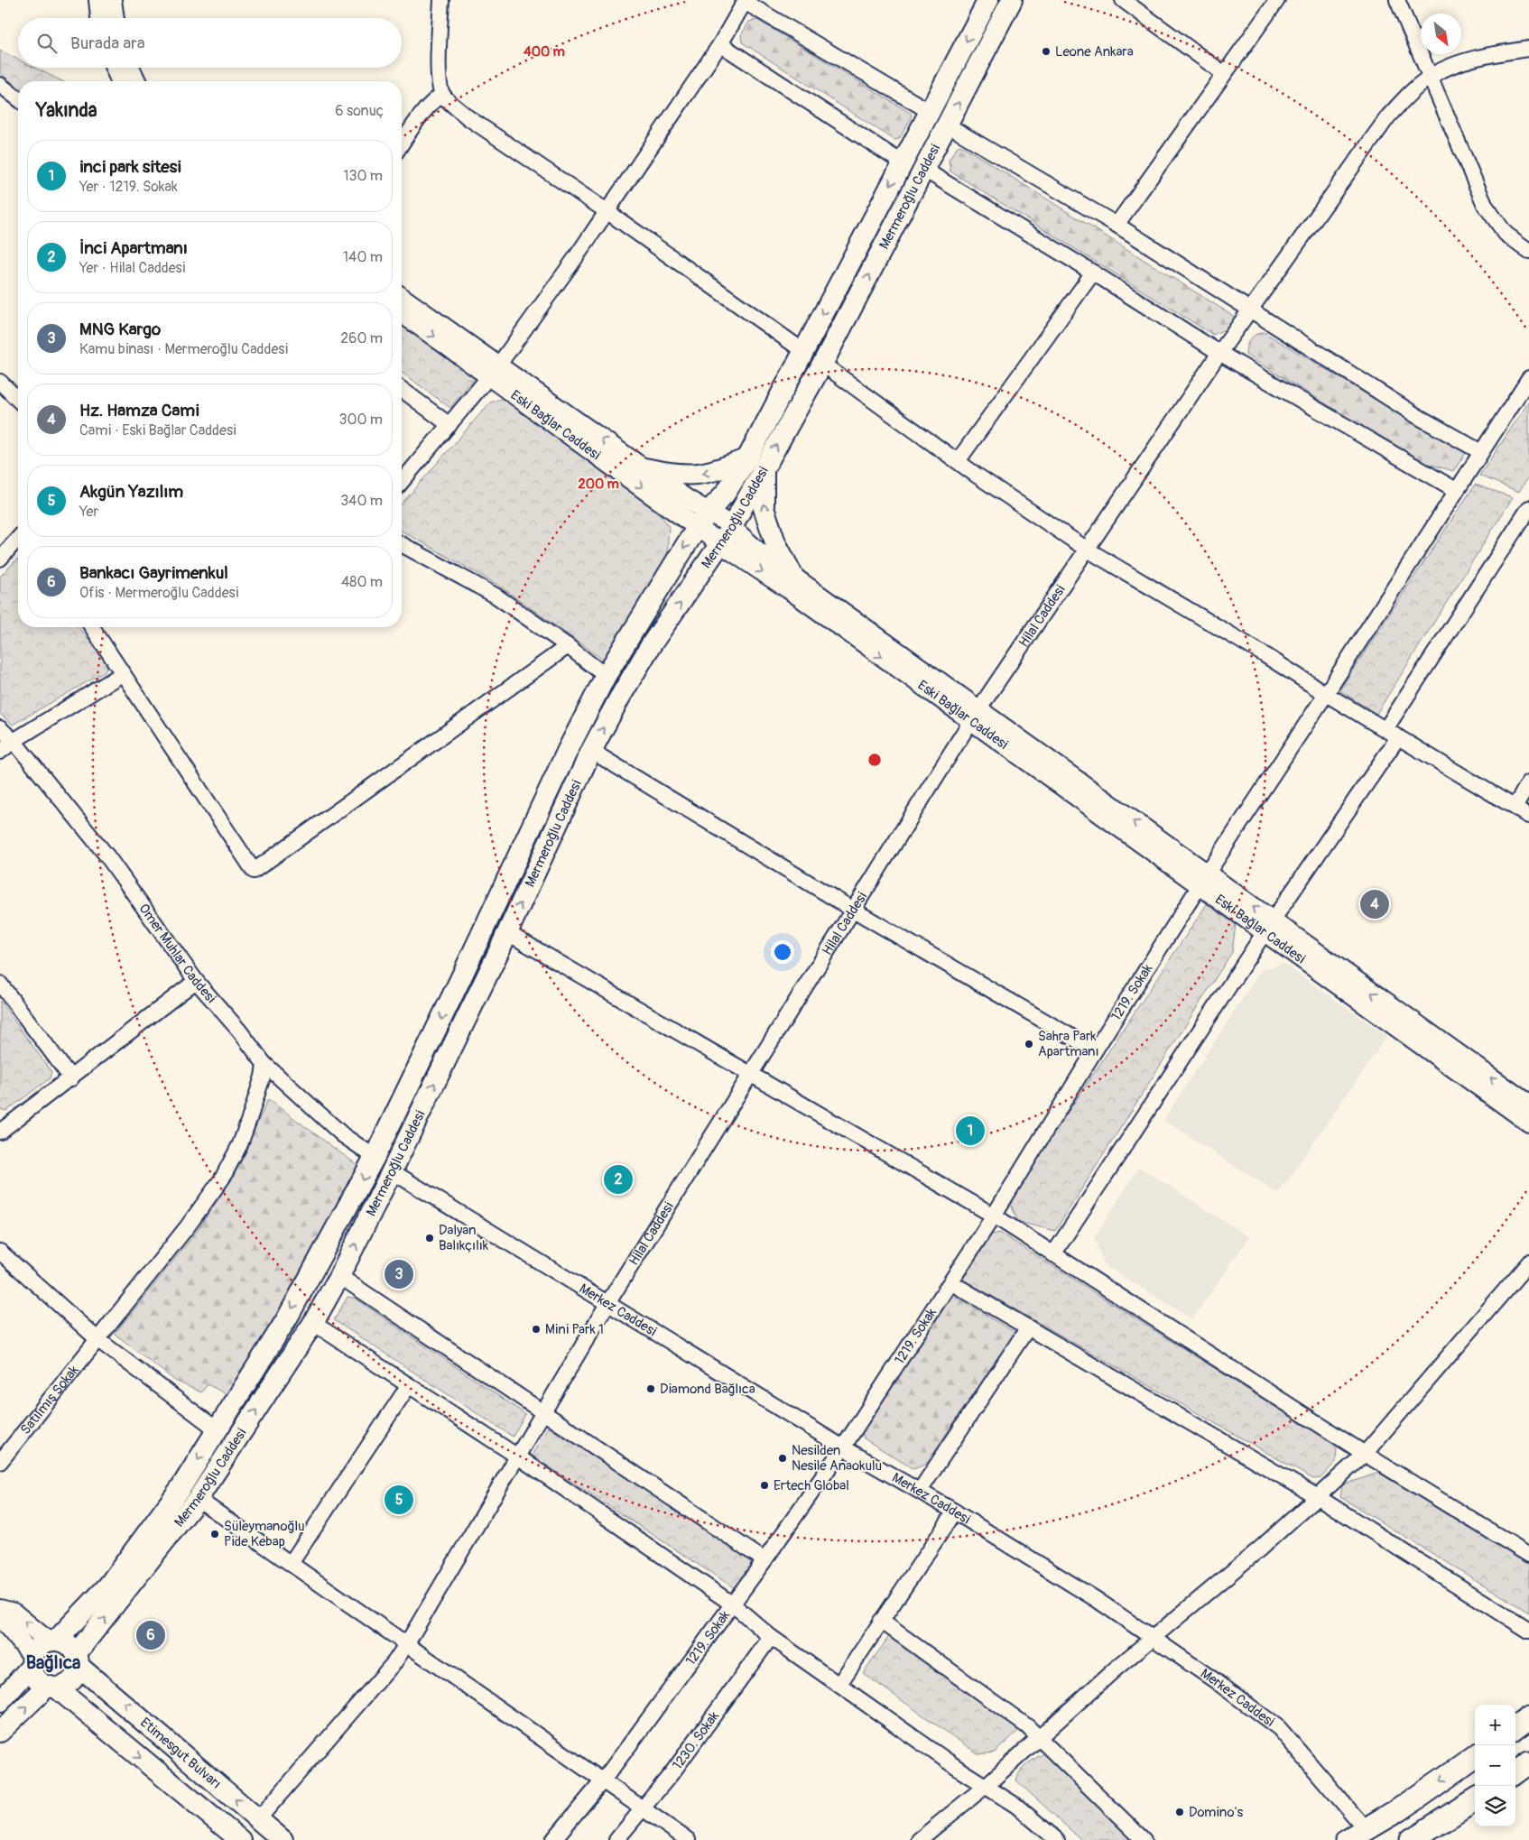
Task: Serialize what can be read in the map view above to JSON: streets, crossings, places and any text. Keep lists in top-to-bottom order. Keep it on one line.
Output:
{"streets":{"main road":["Mermeroğlu Caddesi","Etimesgut Bulvarı"],"street":["Eski Bağlar Caddesi","Hilal Caddesi","Omer Muhlar Caddesi","1219. Sokak","Merkez Caddesi","Satılmış Sokak","1230. Sokak"]},"crossings":[["Mermeroğlu Caddesi","Eski Bağlar Caddesi"],["Mermeroğlu Caddesi","Omer Muhlar Caddesi"],["Mermeroğlu Caddesi","Merkez Caddesi"],["Mermeroğlu Caddesi","Etimesgut Bulvarı"],["Eski Bağlar Caddesi","Hilal Caddesi"],["Eski Bağlar Caddesi","1219. Sokak"],["Hilal Caddesi","Merkez Caddesi"],["Hilal Caddesi","Etimesgut Bulvarı"],["Omer Muhlar Caddesi","Satılmış Sokak"],["1219. Sokak","Merkez Caddesi"]],"districts":["Bağlıca"],"places":["Leone Ankara","Sahra Park Apartmanı","Dalyan Balıkçılık","Mini Park 1","Diamond Bağlıca","Nesilden Nesile Anaokulu","Ertech Global","Süleymanoğlu Pide Kebap","Domino's"],"north":"bottom right","page":{"search":"Burada ara","heading":["Yakında","6 sonuç"],"list":[{"mark":"1","name":"inci park sitesi","note":"Yer · 1219. Sokak","value":"130 m"},{"mark":"2","name":"İnci Apartmanı","note":"Yer · Hilal Caddesi","value":"140 m"},{"mark":"3","name":"MNG Kargo","note":"Kamu binası · Mermeroğlu Caddesi","value":"260 m"},{"mark":"4","name":"Hz. Hamza Cami","note":"Cami · Eski Bağlar Caddesi","value":"300 m"},{"mark":"5","name":"Akgün Yazılım","note":"Yer","value":"340 m"},{"mark":"6","name":"Bankacı Gayrimenkul","note":"Ofis · Mermeroğlu Caddesi","value":"480 m"}],"pins":["4","1","2","3","5","6"],"map_buttons":["+","−"]},"rings":["400 m","200 m"]}
